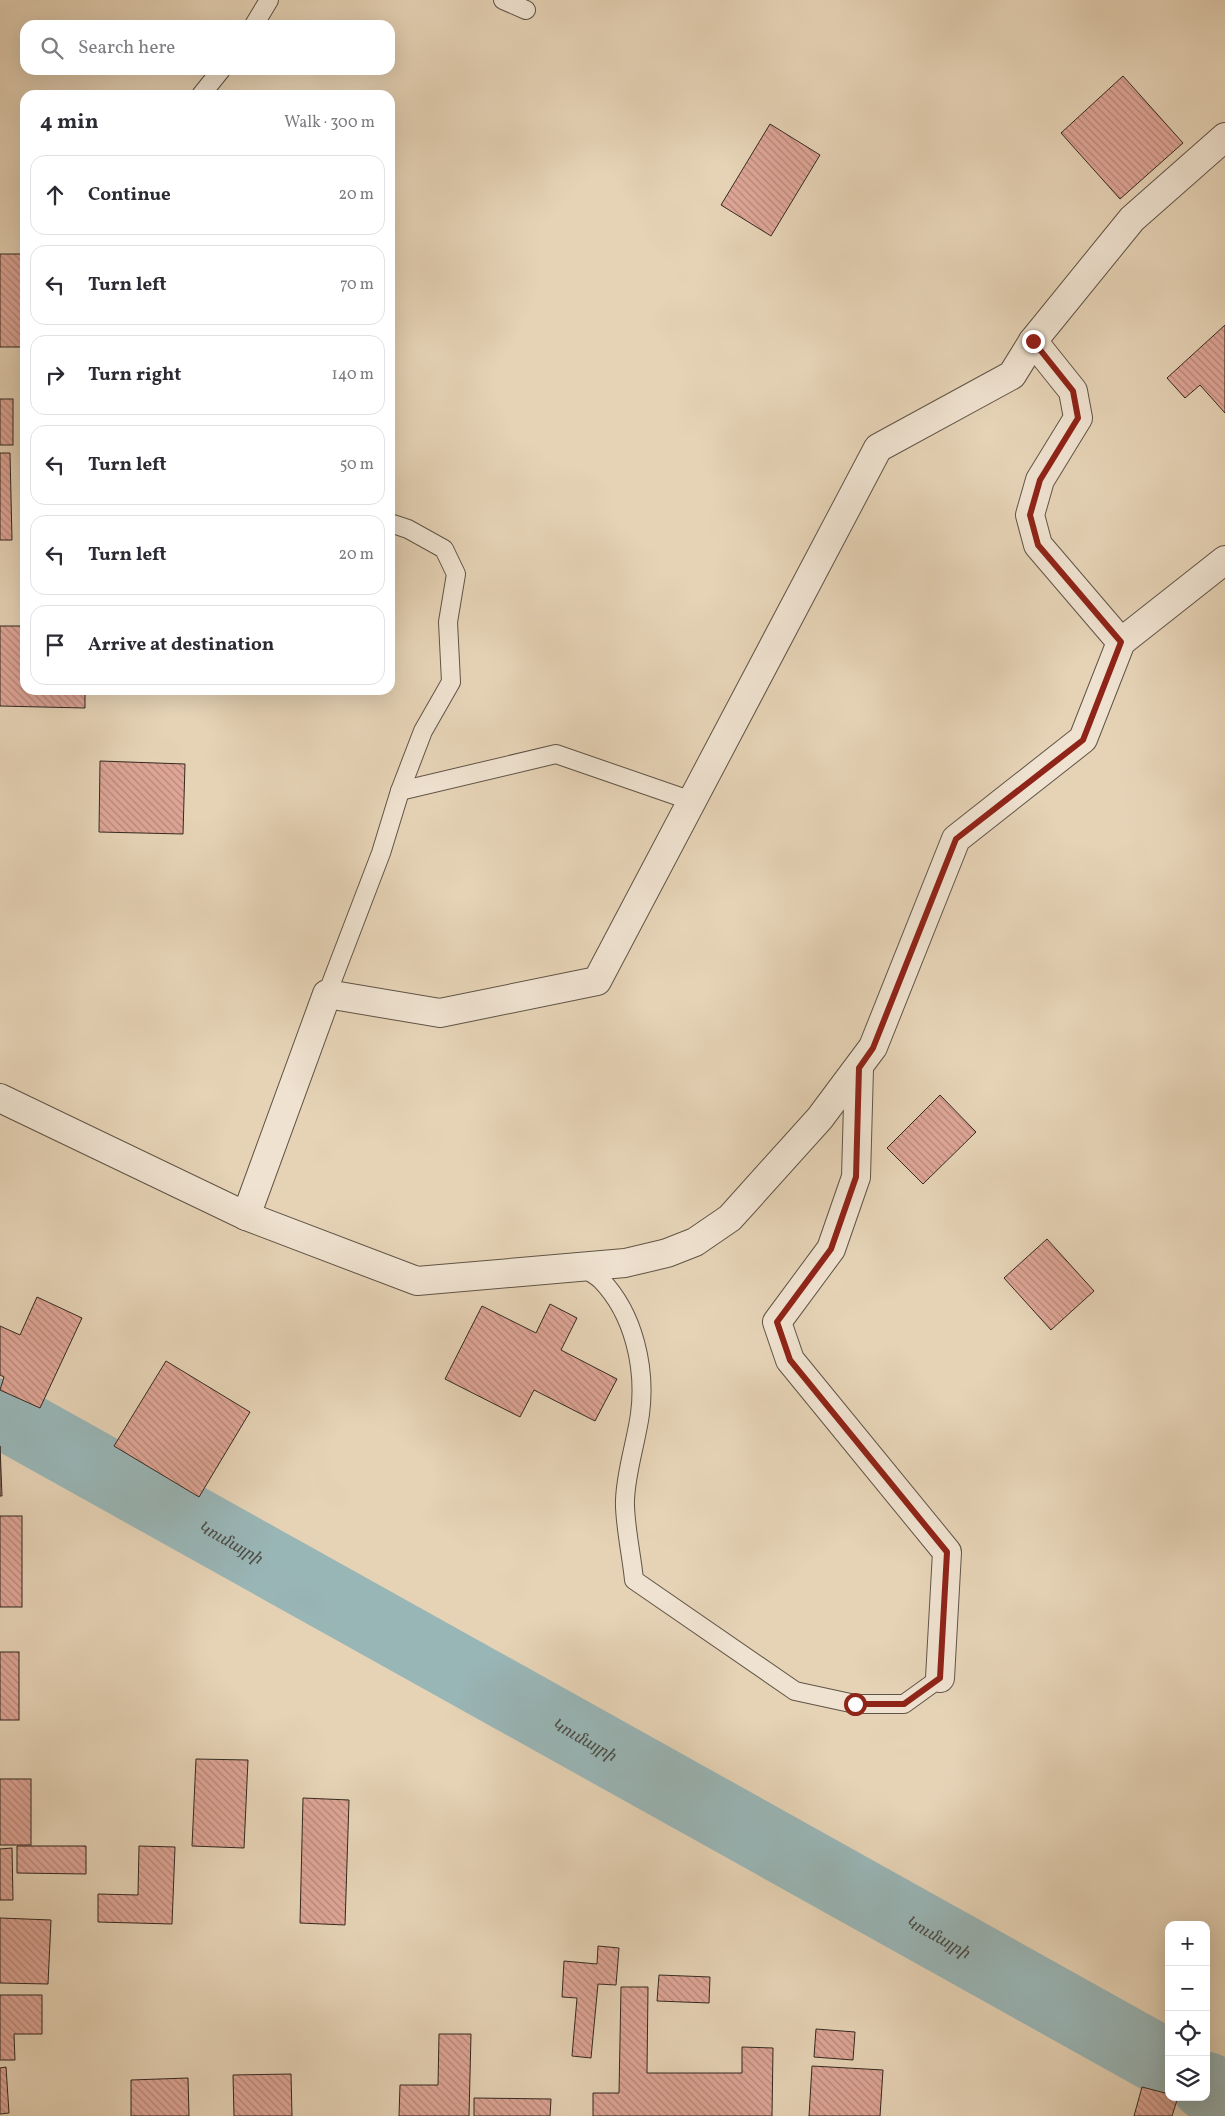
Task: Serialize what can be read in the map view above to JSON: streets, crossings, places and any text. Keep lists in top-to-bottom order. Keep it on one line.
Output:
{"water":["Կումայրի"],"page":{"search":"Search here","heading":["4 min","Walk · 300 m"],"list":[["Continue","20 m"],["Turn left","70 m"],["Turn right","140 m"],["Turn left","50 m"],["Turn left","20 m"],"Arrive at destination"],"map_buttons":["+","−"]}}
